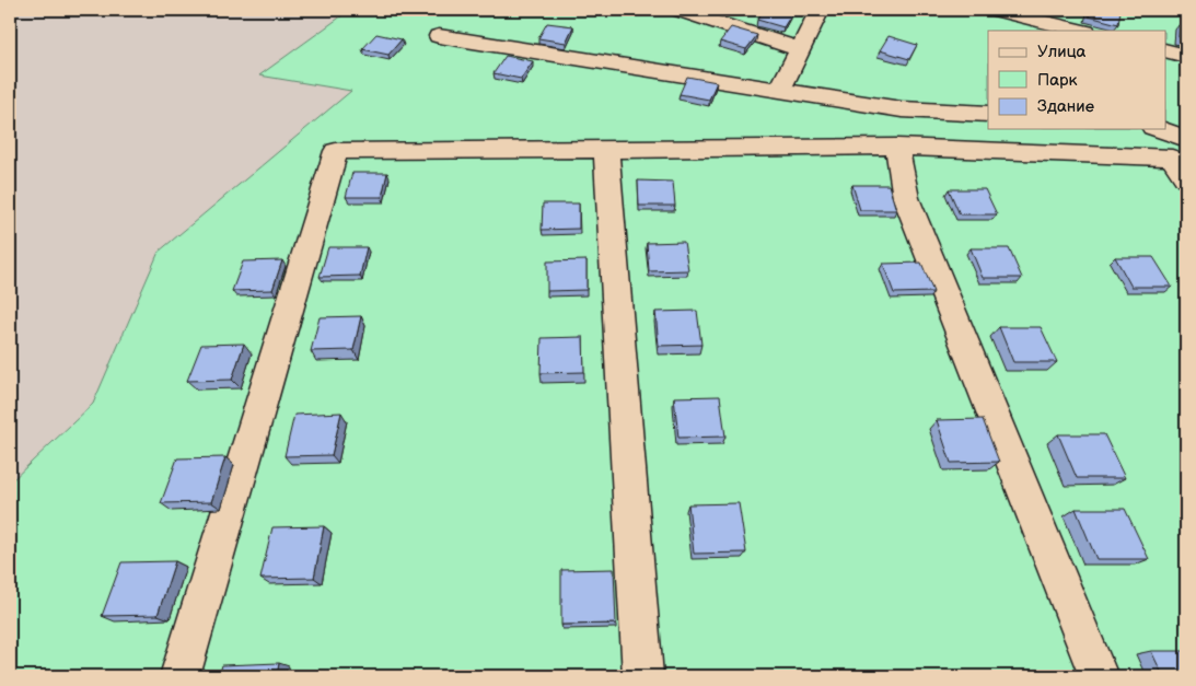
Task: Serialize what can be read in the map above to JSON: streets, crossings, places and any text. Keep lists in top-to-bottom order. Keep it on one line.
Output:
{"legend":["Улица","Парк","Здание"]}
